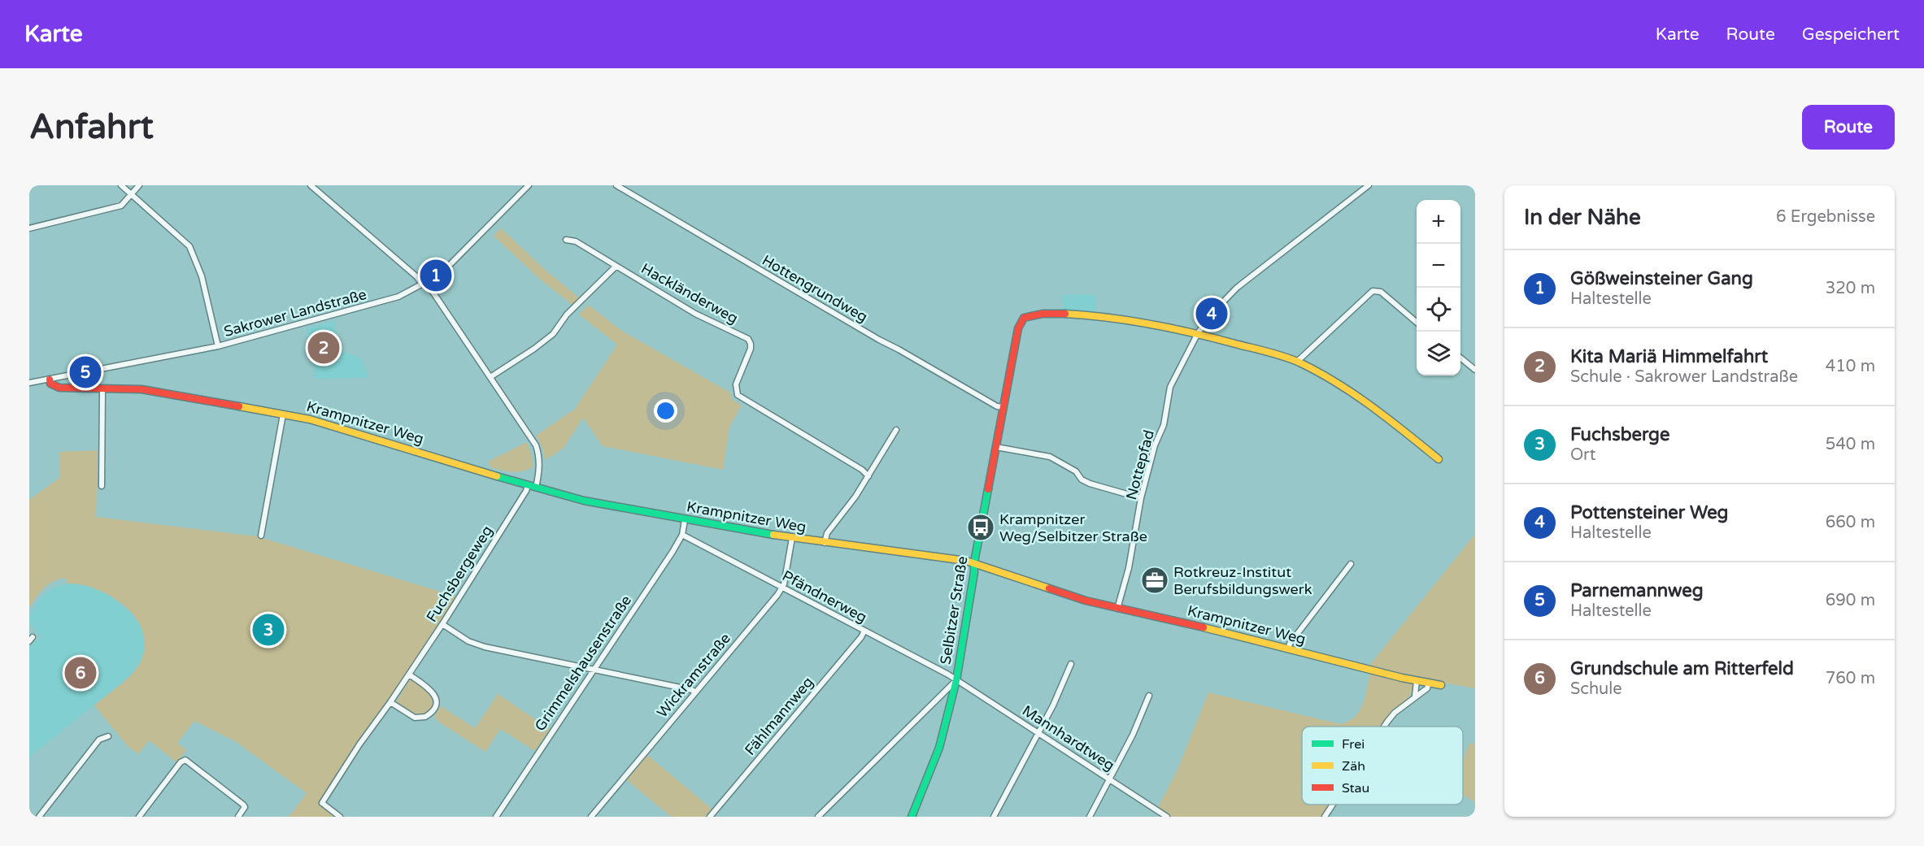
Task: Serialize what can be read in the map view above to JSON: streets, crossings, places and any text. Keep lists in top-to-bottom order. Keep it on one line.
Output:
{"streets":{"street":["Hottengrundweg","Hackländerweg","Sakrower Landstraße","Krampnitzer Weg","Nottepfad","Fuchsbergeweg","Pfändnerweg","Selbitzer Straße","Grimmelshausenstraße","Wickramstraße","Fählmannweg","Mannhardtweg"]},"crossings":[["Hottengrundweg","Selbitzer Straße"],["Sakrower Landstraße","Krampnitzer Weg"],["Krampnitzer Weg","Nottepfad"],["Krampnitzer Weg","Fuchsbergeweg"],["Krampnitzer Weg","Selbitzer Straße"],["Krampnitzer Weg","Grimmelshausenstraße"],["Krampnitzer Weg","Wickramstraße"],["Nottepfad","Selbitzer Straße"],["Pfändnerweg","Selbitzer Straße"],["Pfändnerweg","Grimmelshausenstraße"],["Pfändnerweg","Wickramstraße"],["Pfändnerweg","Fählmannweg"],["Pfändnerweg","Mannhardtweg"],["Selbitzer Straße","Mannhardtweg"]],"places":{"bus stop":["Krampnitzer Weg/Selbitzer Straße"],"office":["Rotkreuz-Institut Berufsbildungswerk"]},"legend":["Frei","Zäh","Stau"],"page":{"header":"Karte","nav":["Karte","Route","Gespeichert"],"buttons":"Route","title":"Anfahrt","heading":["In der Nähe","6 Ergebnisse"],"map_buttons":["+","−"],"list":[{"mark":"1","name":"Gößweinsteiner Gang","note":"Haltestelle","value":"320 m"},{"mark":"2","name":"Kita Mariä Himmelfahrt","note":"Schule · Sakrower Landstraße","value":"410 m"},{"mark":"3","name":"Fuchsberge","note":"Ort","value":"540 m"},{"mark":"4","name":"Pottensteiner Weg","note":"Haltestelle","value":"660 m"},{"mark":"5","name":"Parnemannweg","note":"Haltestelle","value":"690 m"},{"mark":"6","name":"Grundschule am Ritterfeld","note":"Schule","value":"760 m"}],"pins":["1","4","2","5","3","6"]}}
